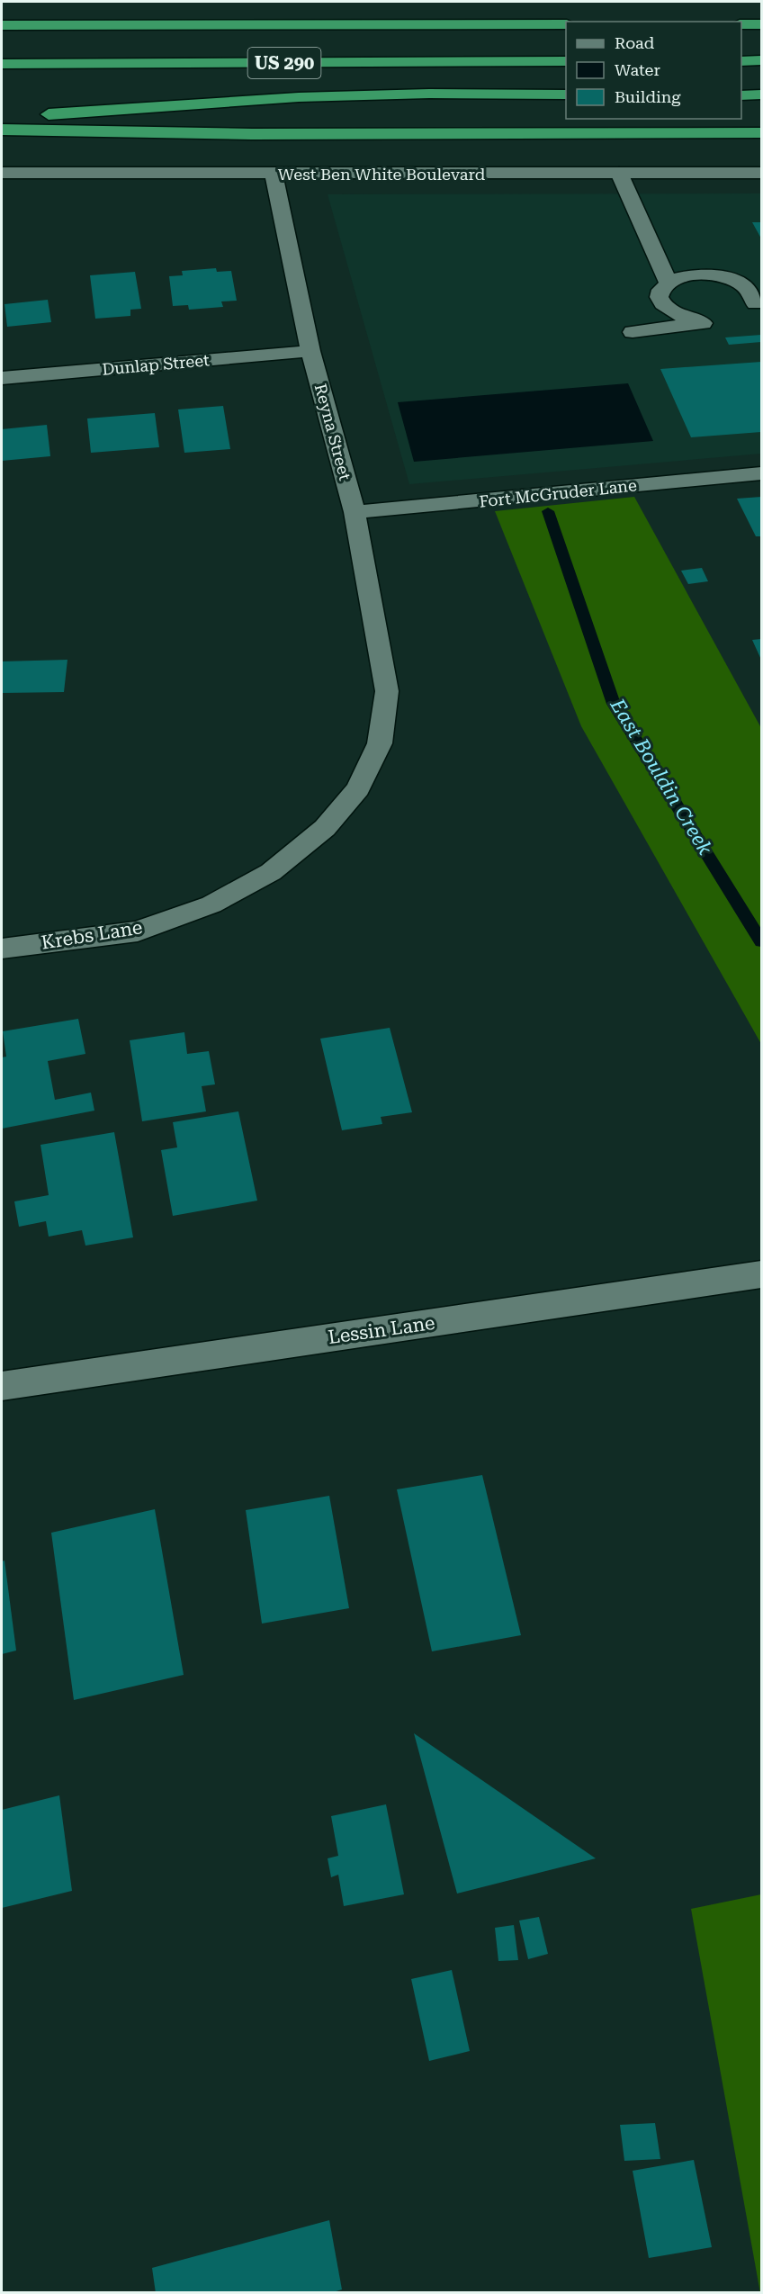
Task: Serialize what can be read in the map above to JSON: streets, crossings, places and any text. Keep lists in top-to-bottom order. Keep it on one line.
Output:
{"streets":{"highway":["US 290"],"street":["West Ben White Boulevard","Dunlap Street","Reyna Street","Fort McGruder Lane","Krebs Lane","Lessin Lane"]},"crossings":[["West Ben White Boulevard","Reyna Street"],["Dunlap Street","Reyna Street"],["Reyna Street","Fort McGruder Lane"],["Reyna Street","Krebs Lane"]],"water":["East Bouldin Creek"],"legend":["Road","Water","Building"]}
